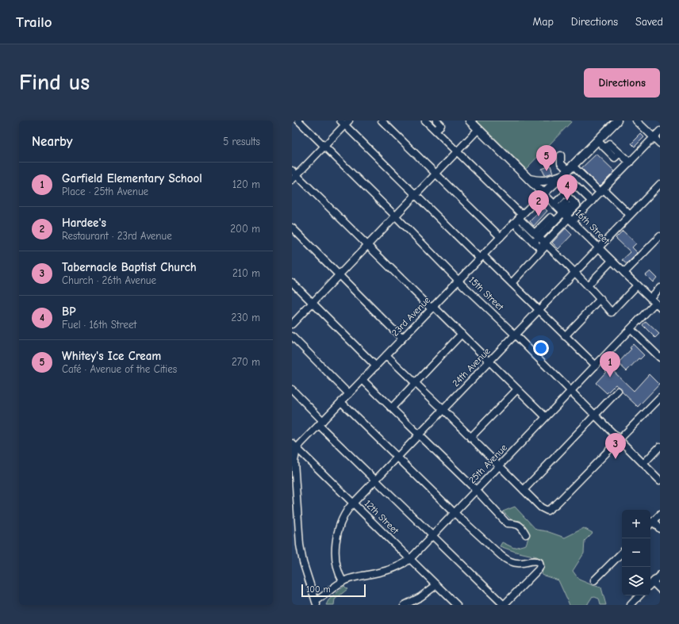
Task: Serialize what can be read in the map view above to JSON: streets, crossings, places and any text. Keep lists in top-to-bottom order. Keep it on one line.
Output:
{"streets":{"main road":["16th Street"],"street":["15th Street","23rd Avenue","24th Avenue","25th Avenue","12th Street"]},"crossings":[["16th Street","23rd Avenue"],["16th Street","24th Avenue"],["16th Street","25th Avenue"],["15th Street","23rd Avenue"],["15th Street","24th Avenue"],["15th Street","25th Avenue"],["23rd Avenue","12th Street"],["24th Avenue","25th Avenue"],["24th Avenue","12th Street"],["25th Avenue","12th Street"]],"scale_bar":"100 m","page":{"header":"Trailo","nav":["Map","Directions","Saved"],"buttons":"Directions","title":"Find us","heading":["Nearby","5 results"],"pins":["5","4","2","1","3"],"list":[{"mark":"1","name":"Garfield Elementary School","note":"Place · 25th Avenue","value":"120 m"},{"mark":"2","name":"Hardee's","note":"Restaurant · 23rd Avenue","value":"200 m"},{"mark":"3","name":"Tabernacle Baptist Church","note":"Church · 26th Avenue","value":"210 m"},{"mark":"4","name":"BP","note":"Fuel · 16th Street","value":"230 m"},{"mark":"5","name":"Whitey's Ice Cream","note":"Café · Avenue of the Cities","value":"270 m"}],"map_buttons":["+","−"],"scale":"100 m"}}
